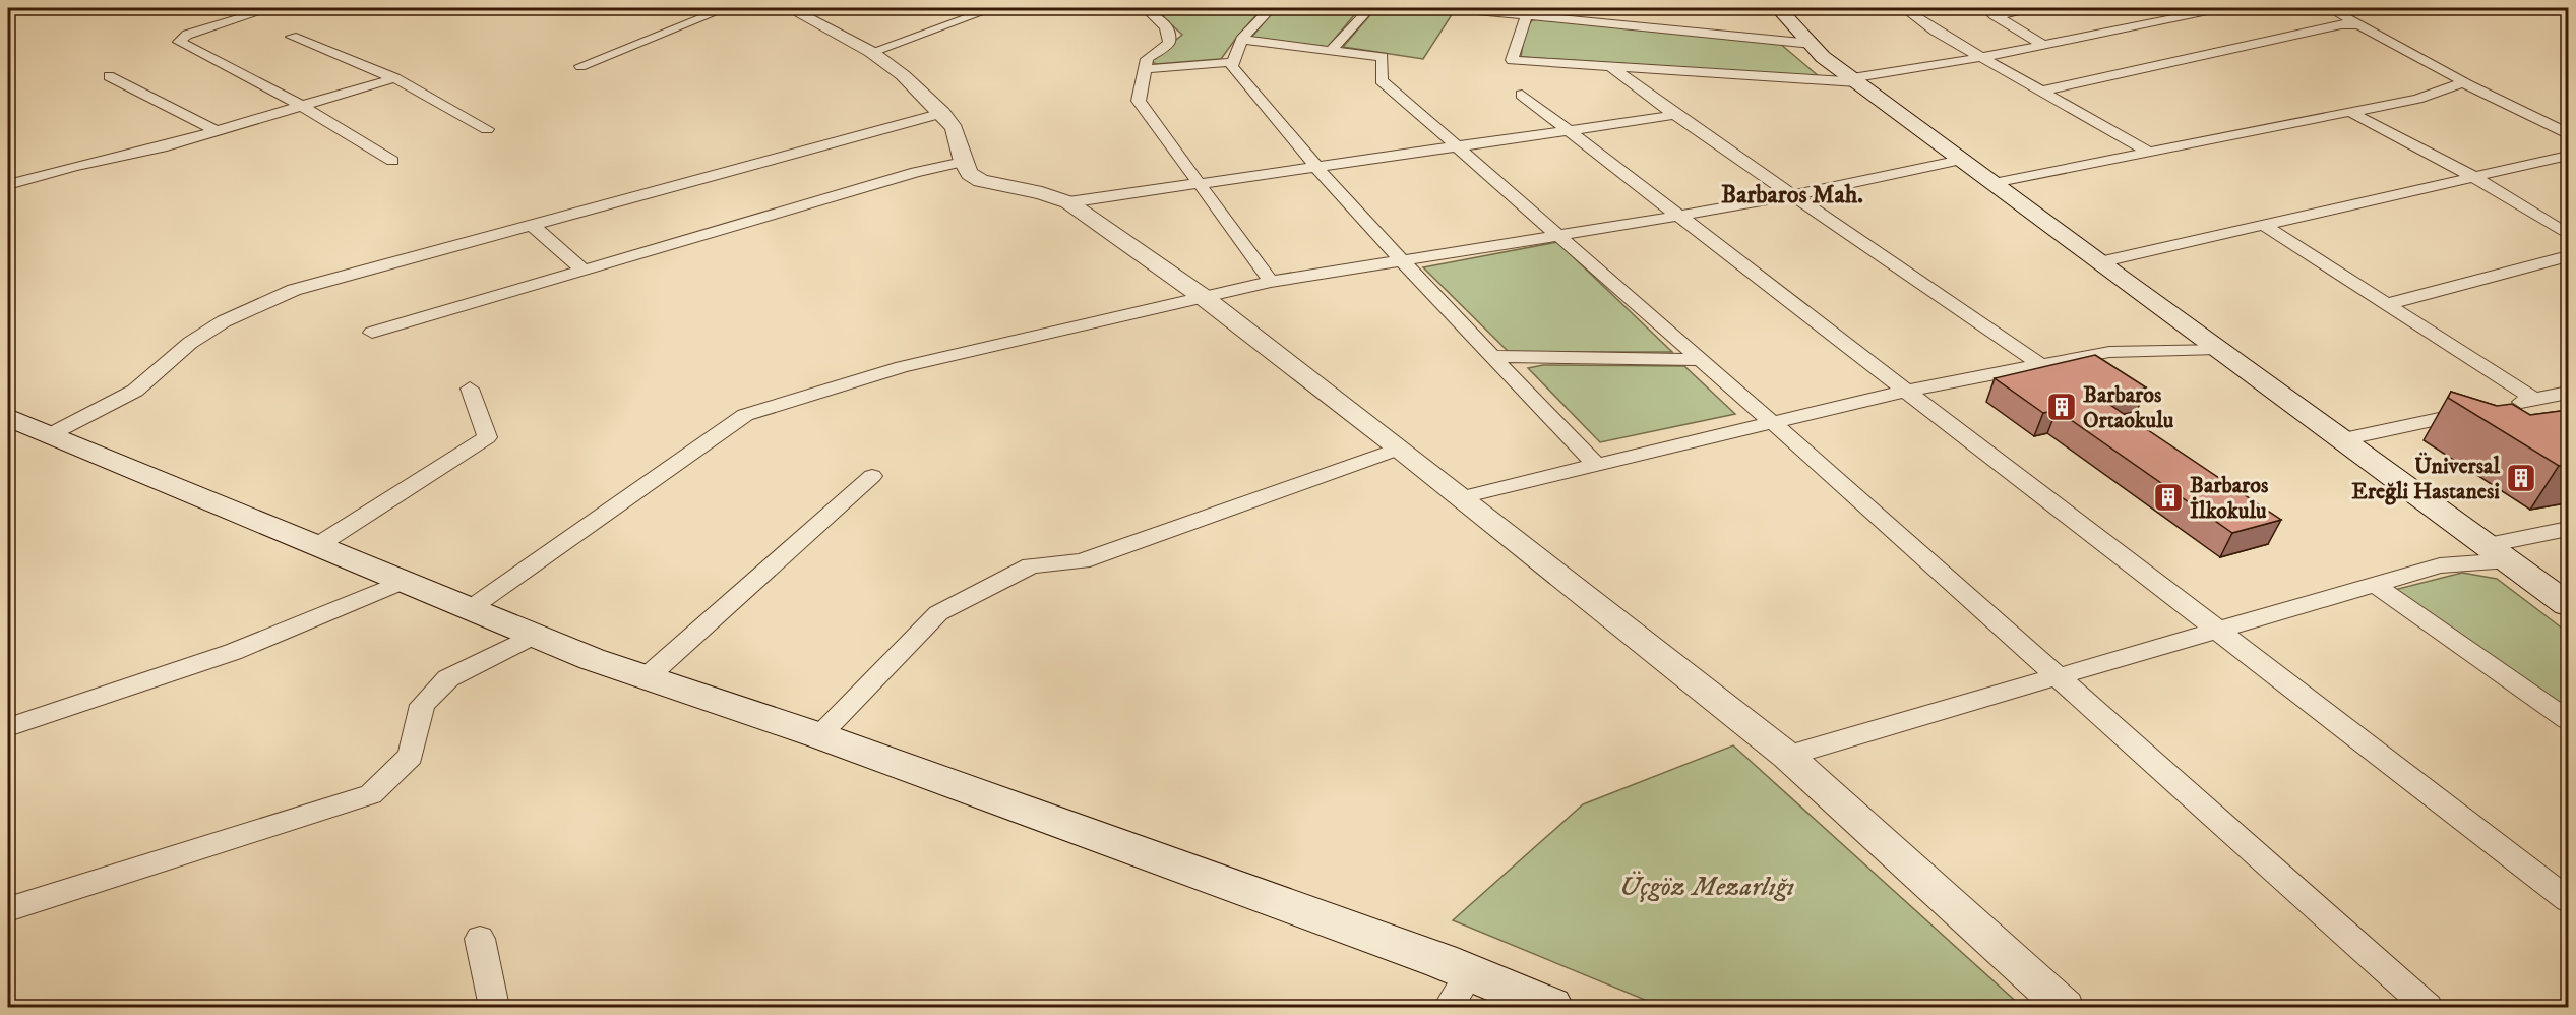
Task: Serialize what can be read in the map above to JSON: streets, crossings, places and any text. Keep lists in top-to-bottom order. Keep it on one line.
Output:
{"districts":["Barbaros Mah."],"parks":["Üçgöz Mezarlığı"],"places":{"building":["Barbaros Ortaokulu","Üniversal Ereğli Hastanesi","Barbaros İlkokulu"]}}
